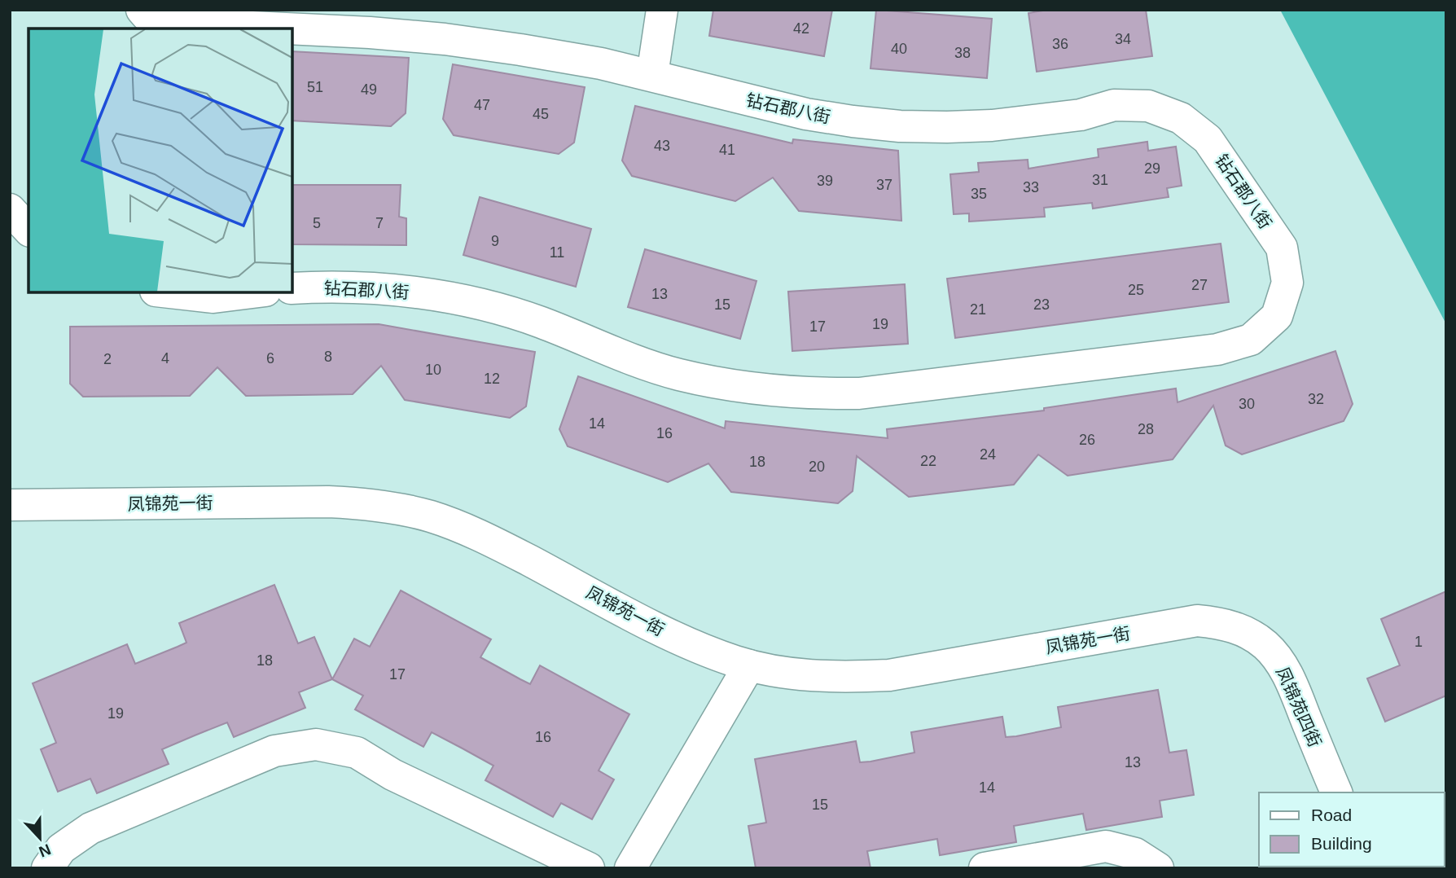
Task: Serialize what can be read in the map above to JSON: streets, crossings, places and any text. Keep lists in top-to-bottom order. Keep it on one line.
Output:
{"streets":{"lane":["钻石郡八街","凤锦苑一街","凤锦苑四街"]},"crossings":[["凤锦苑一街","凤锦苑四街"]],"house_numbers":["42","34","36","40","38","51","49","47","45","43","41","29","31","39","37","33","35","5","7","9","11","27","25","13","15","23","21","19","17","8","4","6","2","10","12","32","30","14","28","16","26","24","22","18","20","1","18","17","19","16","13","14","15"],"legend":["Road","Building"],"north":"bottom"}
